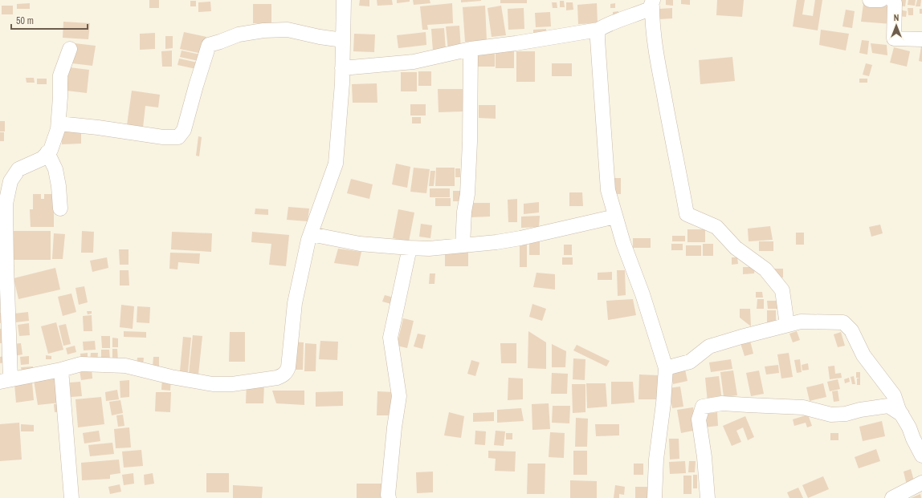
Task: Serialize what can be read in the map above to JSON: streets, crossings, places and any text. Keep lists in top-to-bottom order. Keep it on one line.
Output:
{"scale_bar":"50 m","north":"top"}
